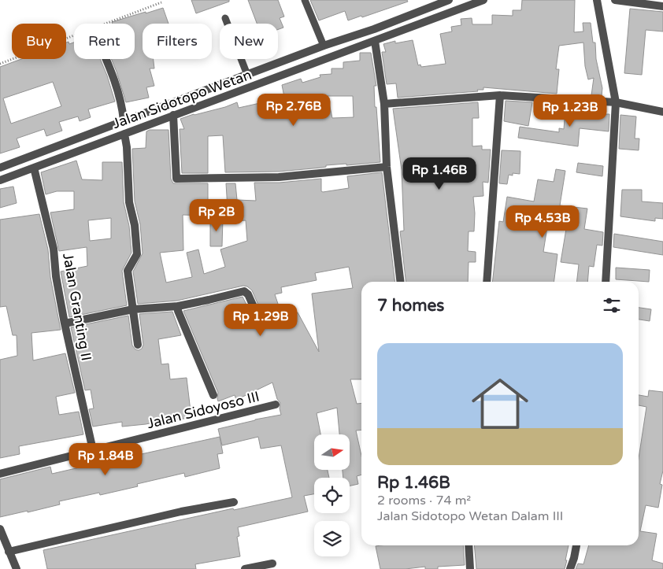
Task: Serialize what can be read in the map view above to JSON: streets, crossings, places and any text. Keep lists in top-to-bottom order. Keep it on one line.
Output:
{"streets":{"street":["Jalan Sidotopo Wetan","Jalan Granting II","Jalan Sidoyoso III"]},"crossings":[["Jalan Sidotopo Wetan","Jalan Granting II"],["Jalan Granting II","Jalan Sidoyoso III"]],"north":"right","page":{"chip":["Buy","Rent","Filters","New"],"price":["Rp 2.76B","Rp 1.23B","Rp 1.46B","Rp 2B","Rp 4.53B","Rp 1.29B","Rp 1.84B"],"heading":"7 homes","list":[{"name":"Rp 1.46B","note":"2 rooms · 74 m² · Jalan Sidotopo Wetan Dalam III"}]}}
